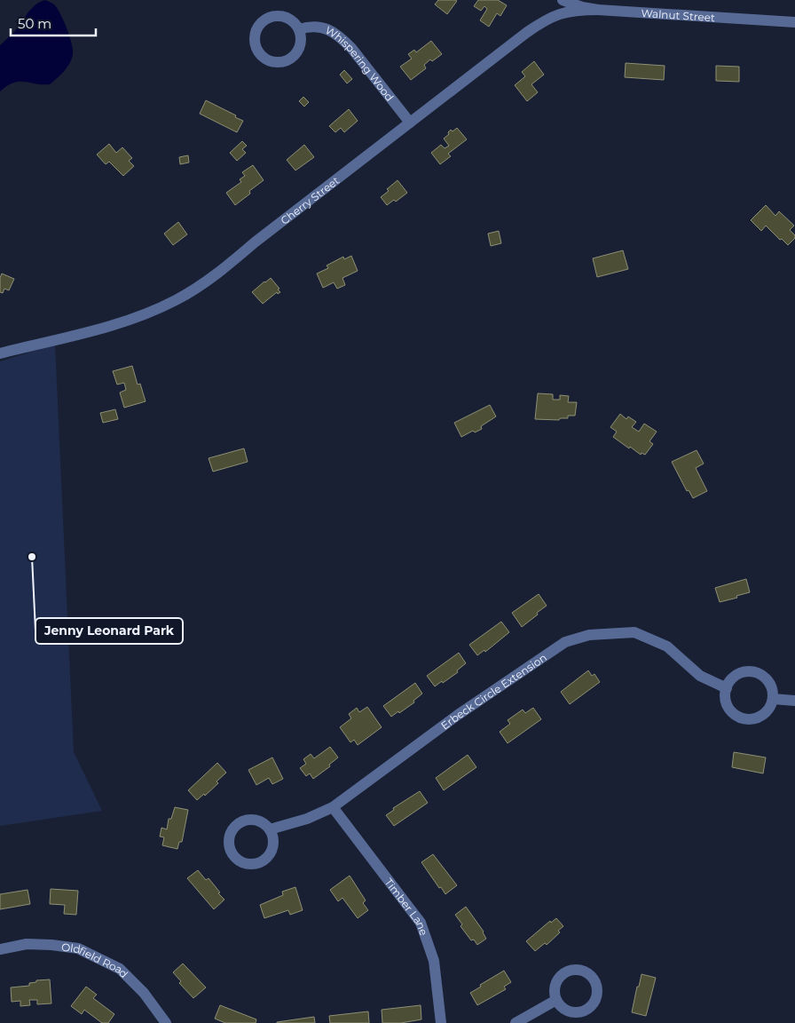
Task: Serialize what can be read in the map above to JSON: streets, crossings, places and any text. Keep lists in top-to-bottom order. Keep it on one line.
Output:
{"streets":{"street":["Walnut Street","Whispering Wood","Cherry Street","Erbeck Circle Extension","Timber Lane","Oldfield Road"]},"crossings":[["Walnut Street","Cherry Street"],["Whispering Wood","Cherry Street"],["Erbeck Circle Extension","Timber Lane"]],"places":["Jenny Leonard Park"],"scale_bar":"50 m"}
